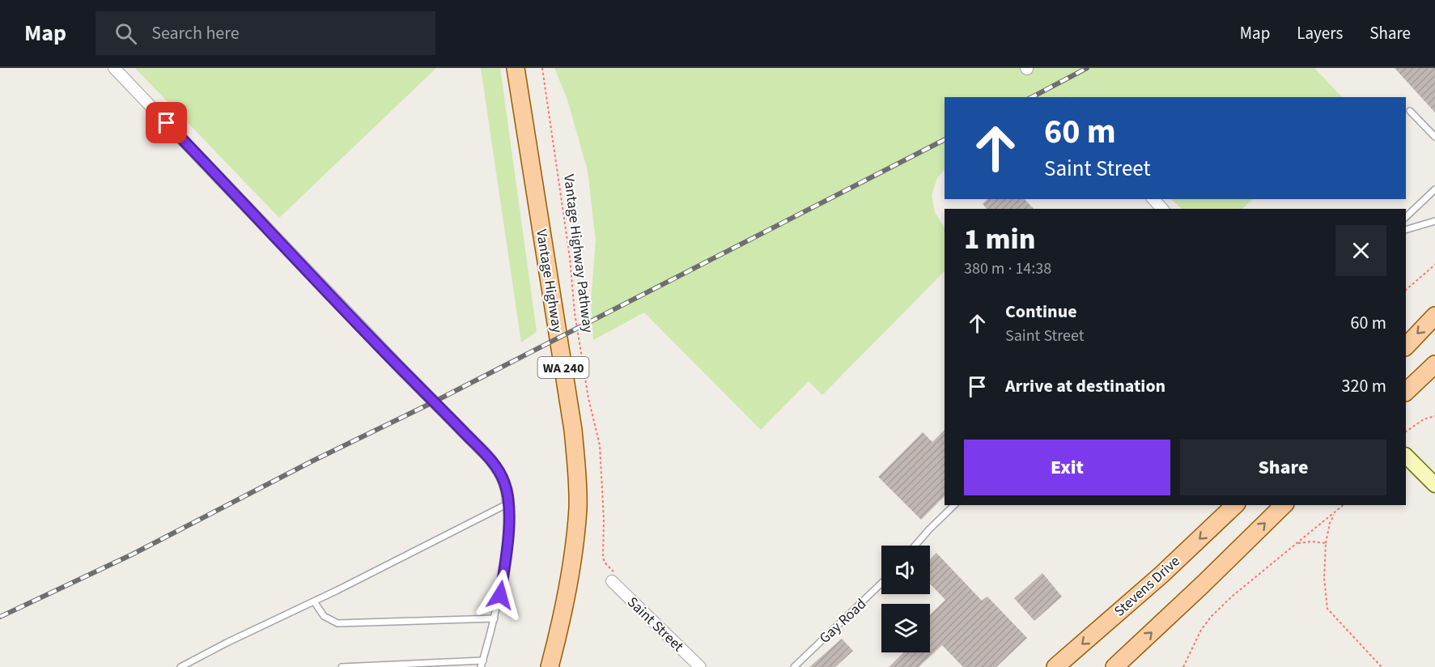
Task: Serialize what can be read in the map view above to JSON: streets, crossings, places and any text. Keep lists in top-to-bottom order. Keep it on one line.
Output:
{"streets":{"main road":["Vantage Highway","WA 240","Stevens Drive"],"street":["Saint Street"],"lane":["Gay Road"],"path":["Vantage Highway Pathway"]},"crossings":[["Vantage Highway Pathway","Saint Street"]],"page":{"header":"Map","search":"Search here","nav":["Map","Layers","Share"],"turn":["60 m","Saint Street"],"heading":["1 min","380 m · 14:38"],"list":[{"name":"Continue","note":"Saint Street","value":"60 m"},{"name":"Arrive at destination","value":"320 m"}],"buttons":["Exit","Share"]}}
